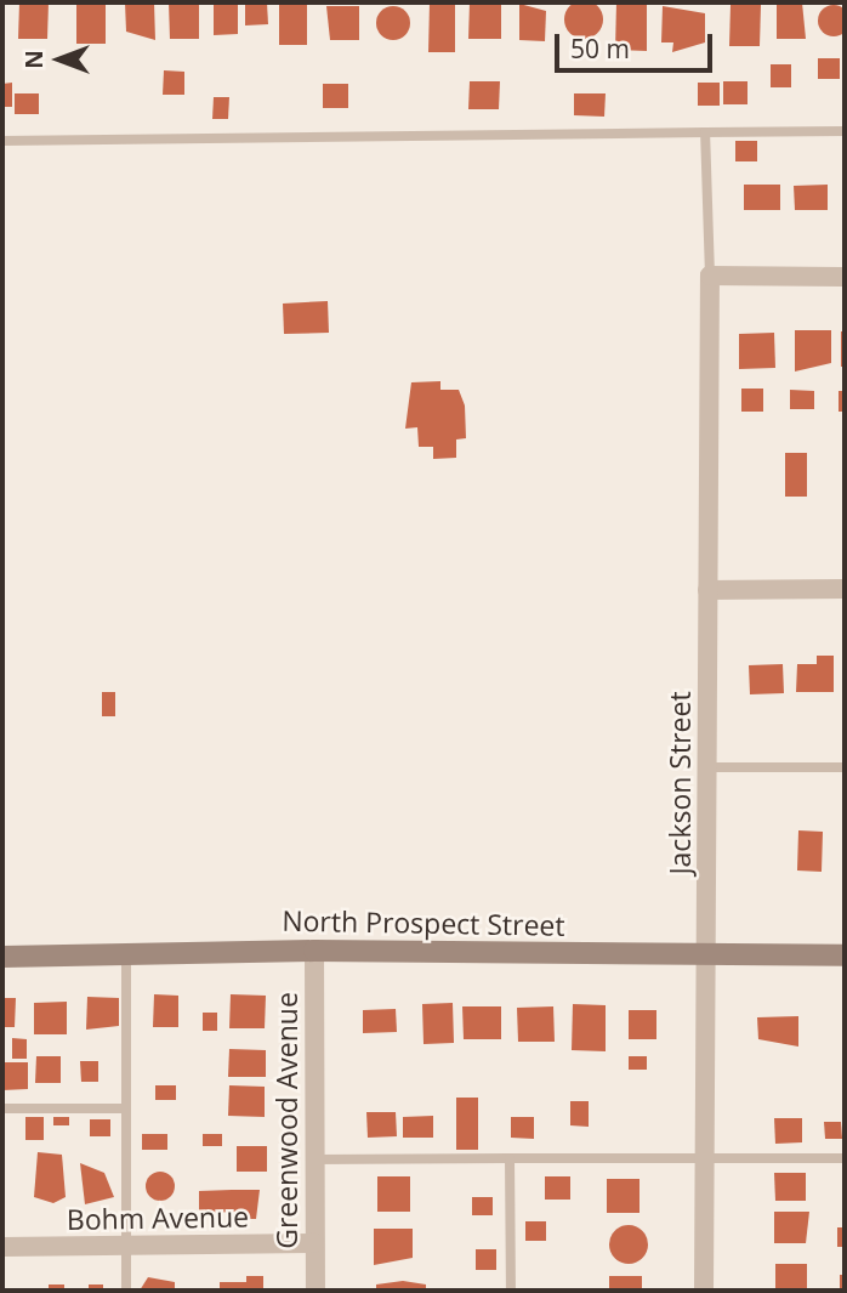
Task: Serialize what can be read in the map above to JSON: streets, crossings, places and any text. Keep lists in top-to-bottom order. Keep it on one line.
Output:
{"streets":{"street":["Jackson Street","North Prospect Street","Greenwood Avenue","Bohm Avenue"]},"crossings":[["Jackson Street","North Prospect Street"],["North Prospect Street","Greenwood Avenue"],["Greenwood Avenue","Bohm Avenue"]],"scale_bar":"50 m","north":"left"}
